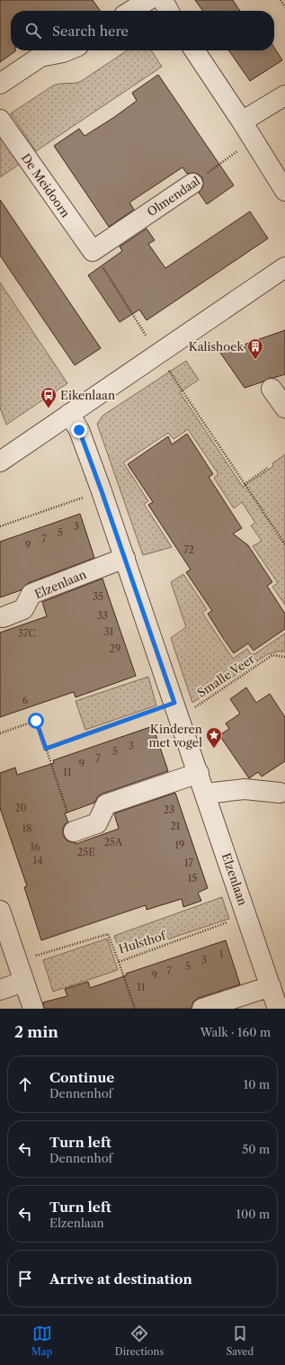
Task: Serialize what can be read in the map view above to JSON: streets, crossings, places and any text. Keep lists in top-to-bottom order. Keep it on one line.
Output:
{"streets":{"street":["De Meidoorn","Olmendaal","Elzenlaan"],"path":["Smalle Veer","Hulsthof"]},"crossings":[["De Meidoorn","Olmendaal"],["Elzenlaan","Smalle Veer"],["Elzenlaan","Hulsthof"]],"places":{"building":["Kalishoek"],"bus stop":["Eikenlaan"],"place":["Kinderen met vogel"]},"house_numbers":["3","5","7","9","72","35","33","31","37C","29","6","3","5","7","9","11","20","23","21","18","25A","19","16","25E","14","17","15","1","3","5","7","9","11"],"page":{"search":"Search here","heading":["2 min","Walk · 160 m"],"list":[["Continue","Dennenhof","10 m"],["Turn left","Dennenhof","50 m"],["Turn left","Elzenlaan","100 m"],"Arrive at destination"],"nav":["Map","Directions","Saved"]}}
